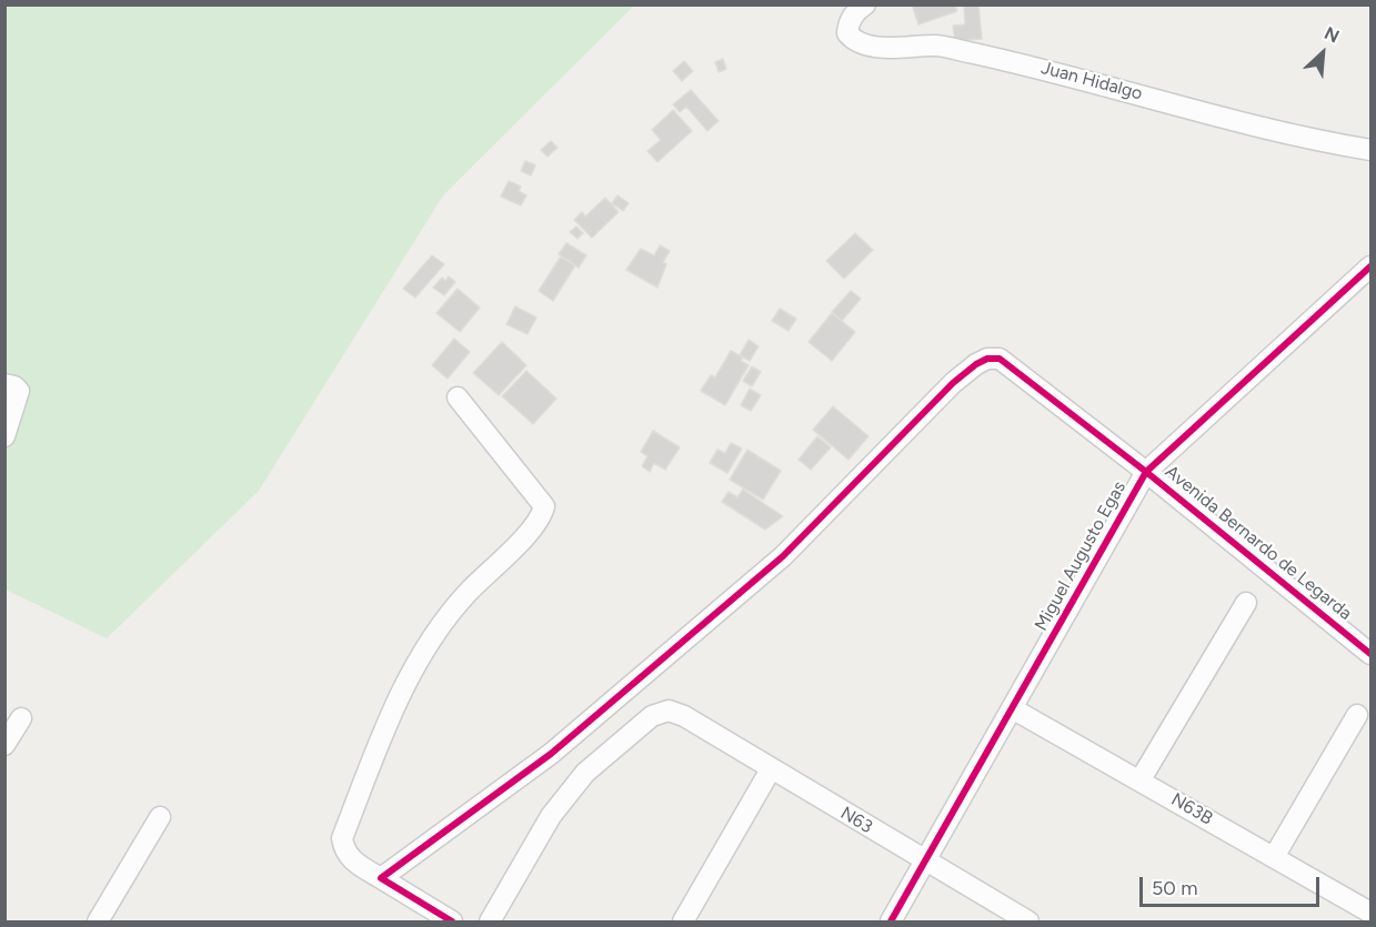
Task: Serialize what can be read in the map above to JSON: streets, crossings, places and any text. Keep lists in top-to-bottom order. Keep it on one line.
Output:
{"streets":{"street":["Juan Hidalgo","Avenida Bernardo de Legarda","Miguel Augusto Egas","N63B","N63"]},"crossings":[["Avenida Bernardo de Legarda","Miguel Augusto Egas"],["Miguel Augusto Egas","N63B"],["Miguel Augusto Egas","N63"]],"scale_bar":"50 m","north":"top right"}
